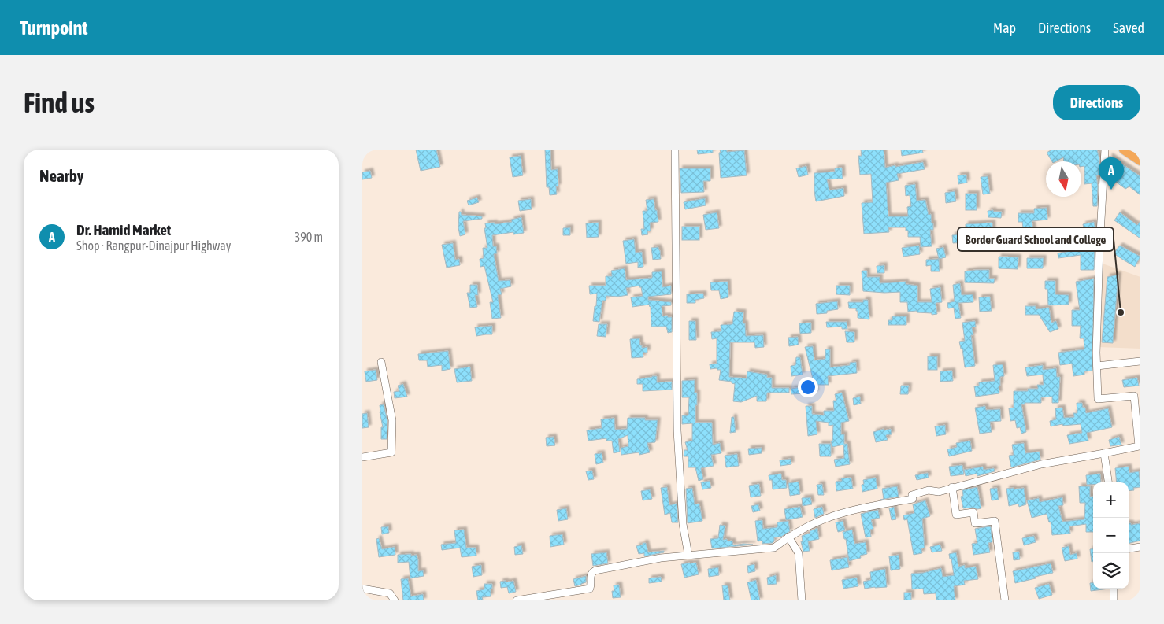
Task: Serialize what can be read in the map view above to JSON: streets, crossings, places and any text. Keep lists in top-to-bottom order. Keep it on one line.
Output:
{"places":["Border Guard School and College"],"north":"bottom","page":{"header":"Turnpoint","nav":["Map","Directions","Saved"],"buttons":"Directions","title":"Find us","heading":"Nearby","pins":"A","list":[{"mark":"A","name":"Dr. Hamid Market","note":"Shop · Rangpur-Dinajpur Highway","value":"390 m"}],"map_buttons":["+","−"]}}
